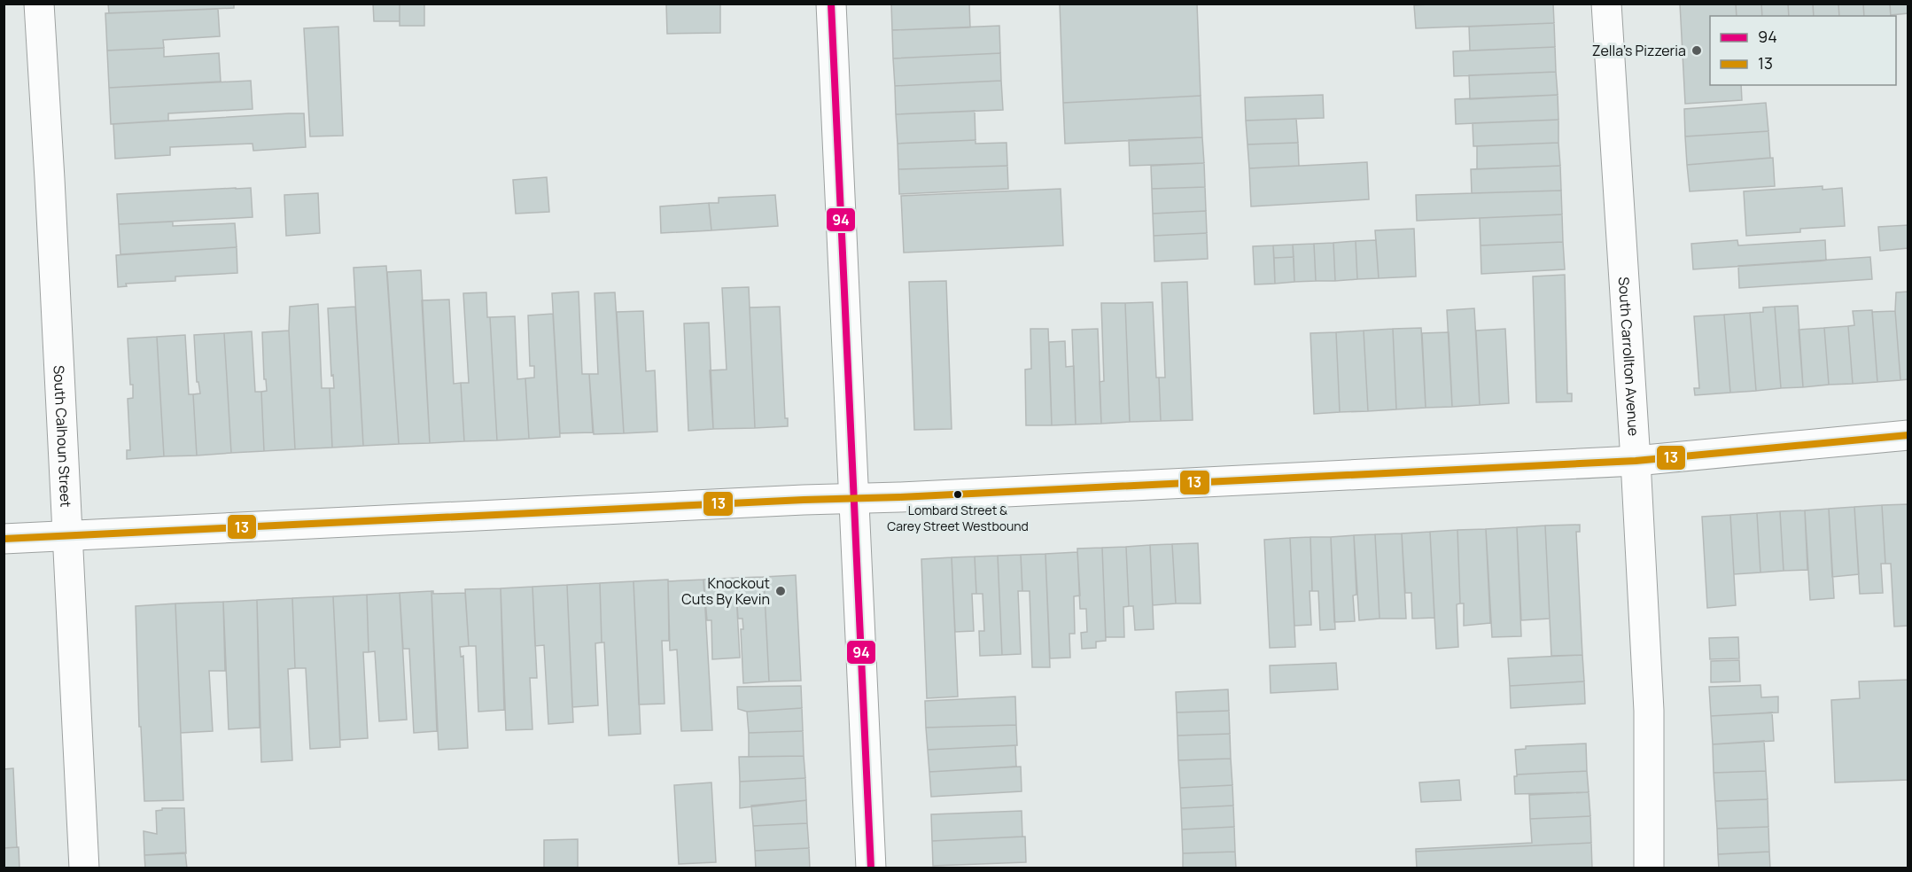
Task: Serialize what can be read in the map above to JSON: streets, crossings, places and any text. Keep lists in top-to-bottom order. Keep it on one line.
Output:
{"streets":{"main road":["South Carrollton Avenue","South Calhoun Street"]},"places":["Zella's Pizzeria","Lombard Street & Carey Street Westbound","Knockout Cuts By Kevin"],"lines":["transit line 94","transit line 13"],"legend":["94","13"]}
